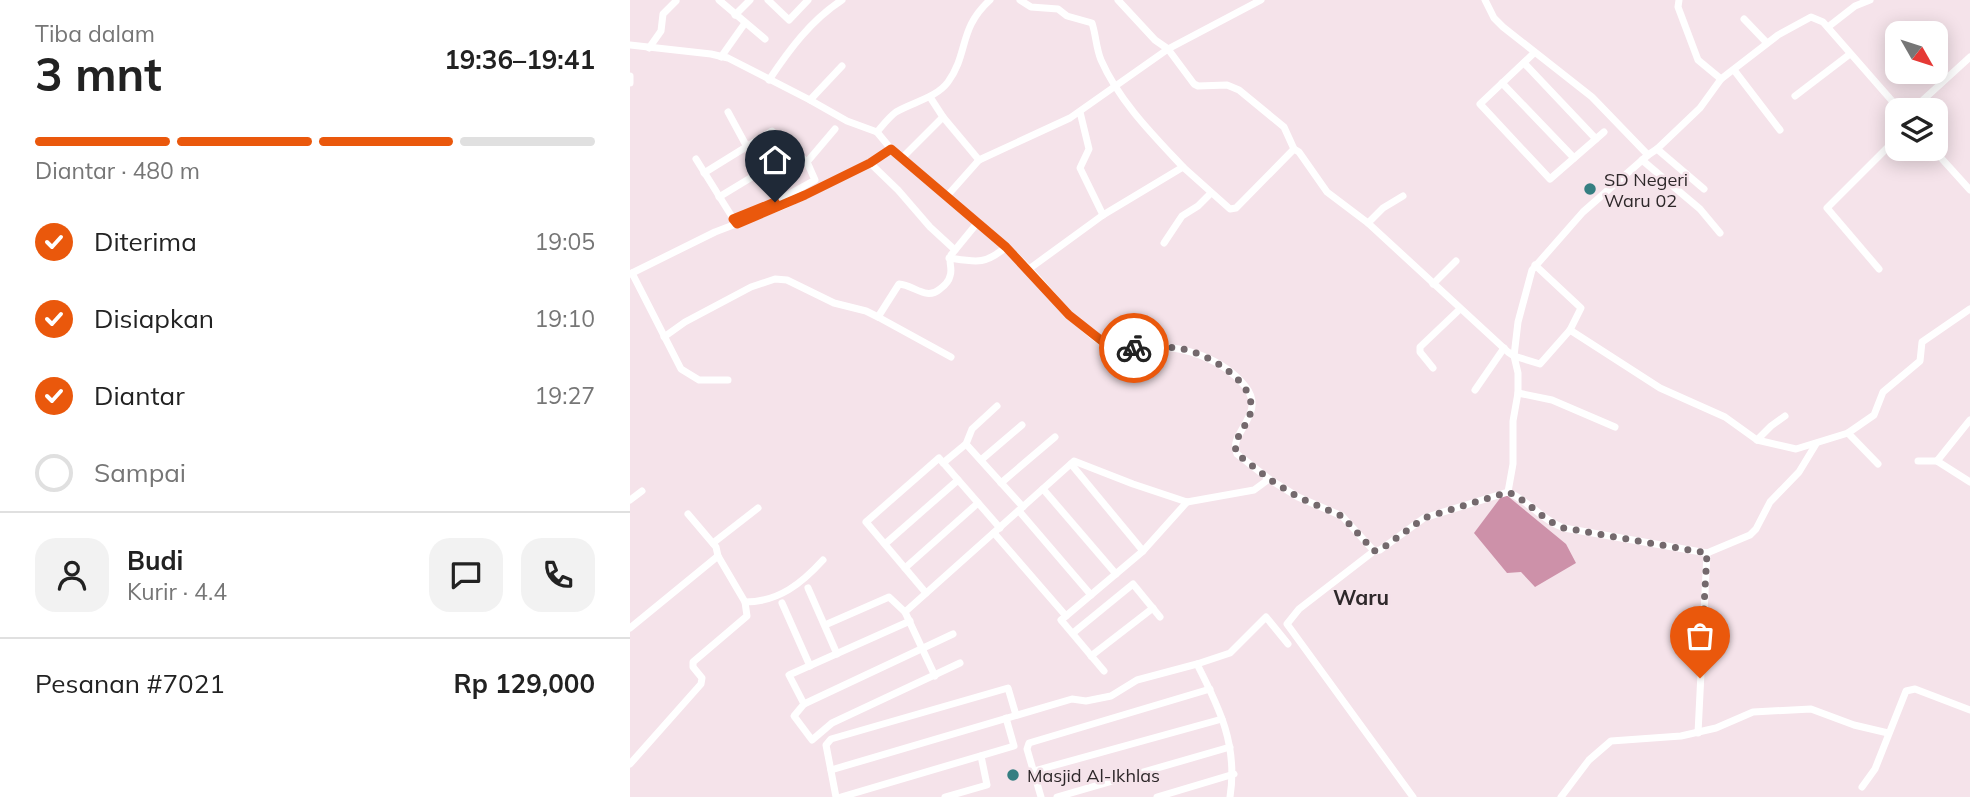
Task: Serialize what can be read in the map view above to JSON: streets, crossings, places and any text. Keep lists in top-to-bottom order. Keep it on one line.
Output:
{"districts":["Waru"],"places":["SD Negeri Waru 02","Masjid Al-Ikhlas"],"north":"bottom right","page":{"heading":["3 mnt","Tiba dalam","19:36–19:41"],"panel":["Budi","Kurir · 4.4","Pesanan #7021","Rp 129,000"],"bar":"Diantar · 480 m","list":[["Diterima","19:05"],["Disiapkan","19:10"],["Diantar","19:27"],"Sampai"]}}
